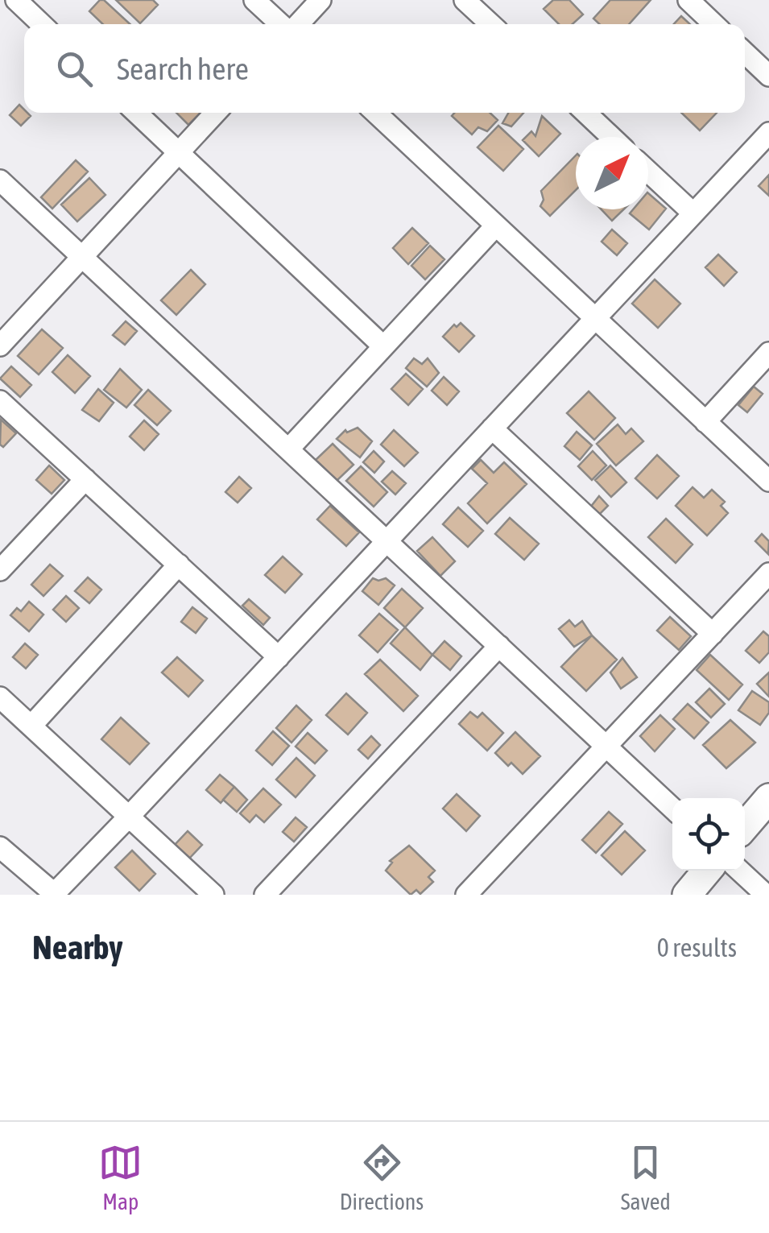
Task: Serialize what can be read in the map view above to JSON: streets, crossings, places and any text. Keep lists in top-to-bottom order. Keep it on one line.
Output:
{"north":"top right","page":{"search":"Search here","heading":["Nearby","0 results"],"nav":["Map","Directions","Saved"]}}
